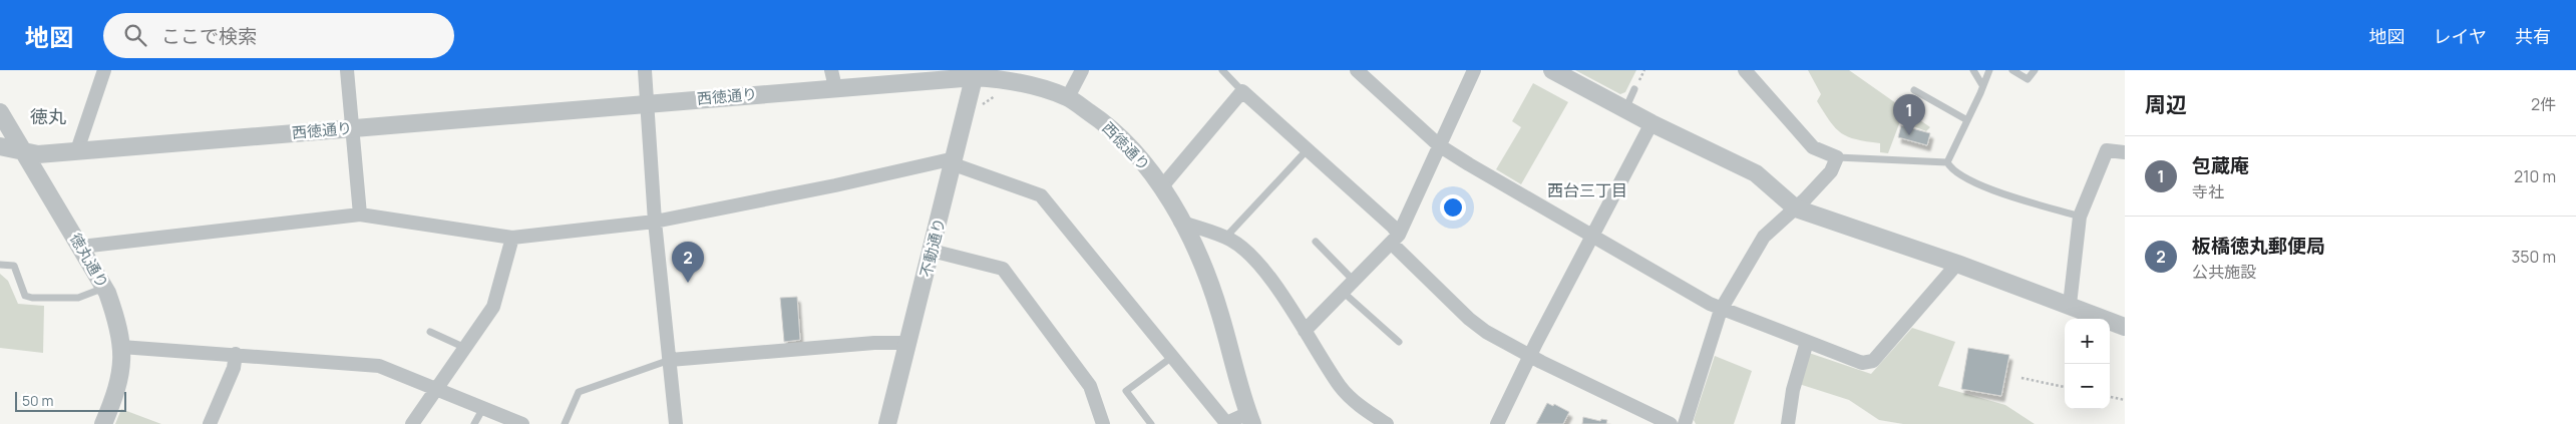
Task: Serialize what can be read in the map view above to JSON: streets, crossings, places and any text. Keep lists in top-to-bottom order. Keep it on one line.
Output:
{"streets":{"street":["西徳通り","不動通り","徳丸通り"]},"crossings":[["西徳通り","不動通り"],["西徳通り","徳丸通り"]],"districts":["徳丸","西台三丁目"],"scale_bar":"50 m","page":{"header":"地図","search":"ここで検索","nav":["地図","レイヤ","共有"],"heading":["周辺","2件"],"pins":["1","2"],"list":[{"mark":"1","name":"包蔵庵","note":"寺社","value":"210 m"},{"mark":"2","name":"板橋徳丸郵便局","note":"公共施設","value":"350 m"}],"map_buttons":["+","−"],"scale":"50 m"}}
